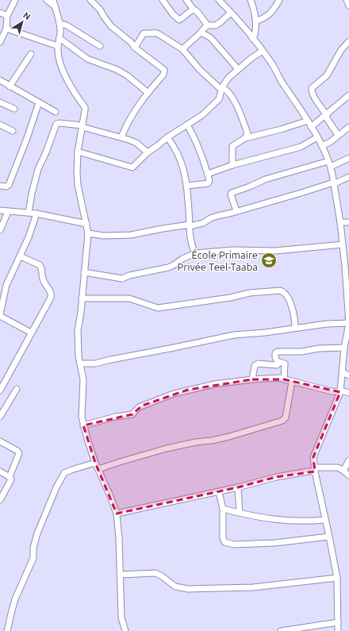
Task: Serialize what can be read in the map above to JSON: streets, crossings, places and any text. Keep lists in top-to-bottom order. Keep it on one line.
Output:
{"places":{"school or university":["École Primaire Privée Teel-Taaba"]},"north":"top right"}
